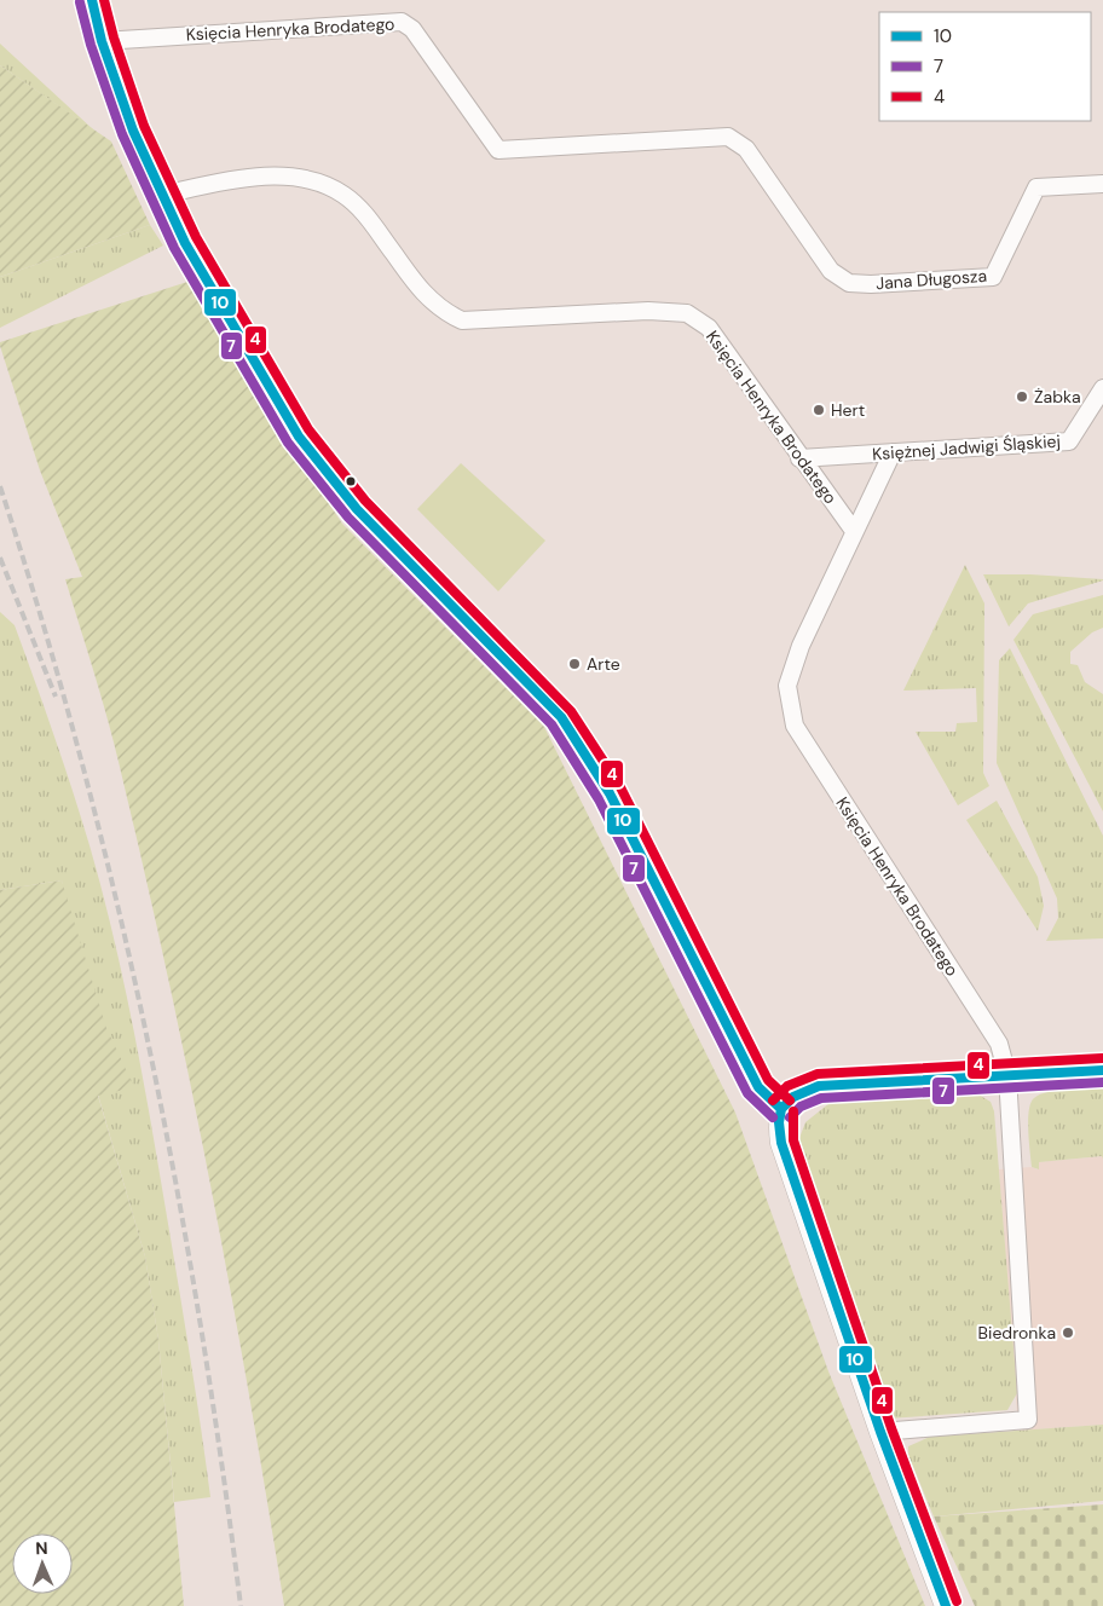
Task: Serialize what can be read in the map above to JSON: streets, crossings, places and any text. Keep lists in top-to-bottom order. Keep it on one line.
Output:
{"streets":{"street":["Księcia Henryka Brodatego","Jana Długosza","Księżnej Jadwigi Śląskiej"]},"crossings":[["Księcia Henryka Brodatego","Jana Długosza"],["Księcia Henryka Brodatego","Księżnej Jadwigi Śląskiej"]],"places":["Żabka","Hert","Arte","Biedronka"],"lines":["transit line 10","transit line 4","transit line 7"],"legend":["10","7","4"],"north":"top"}
